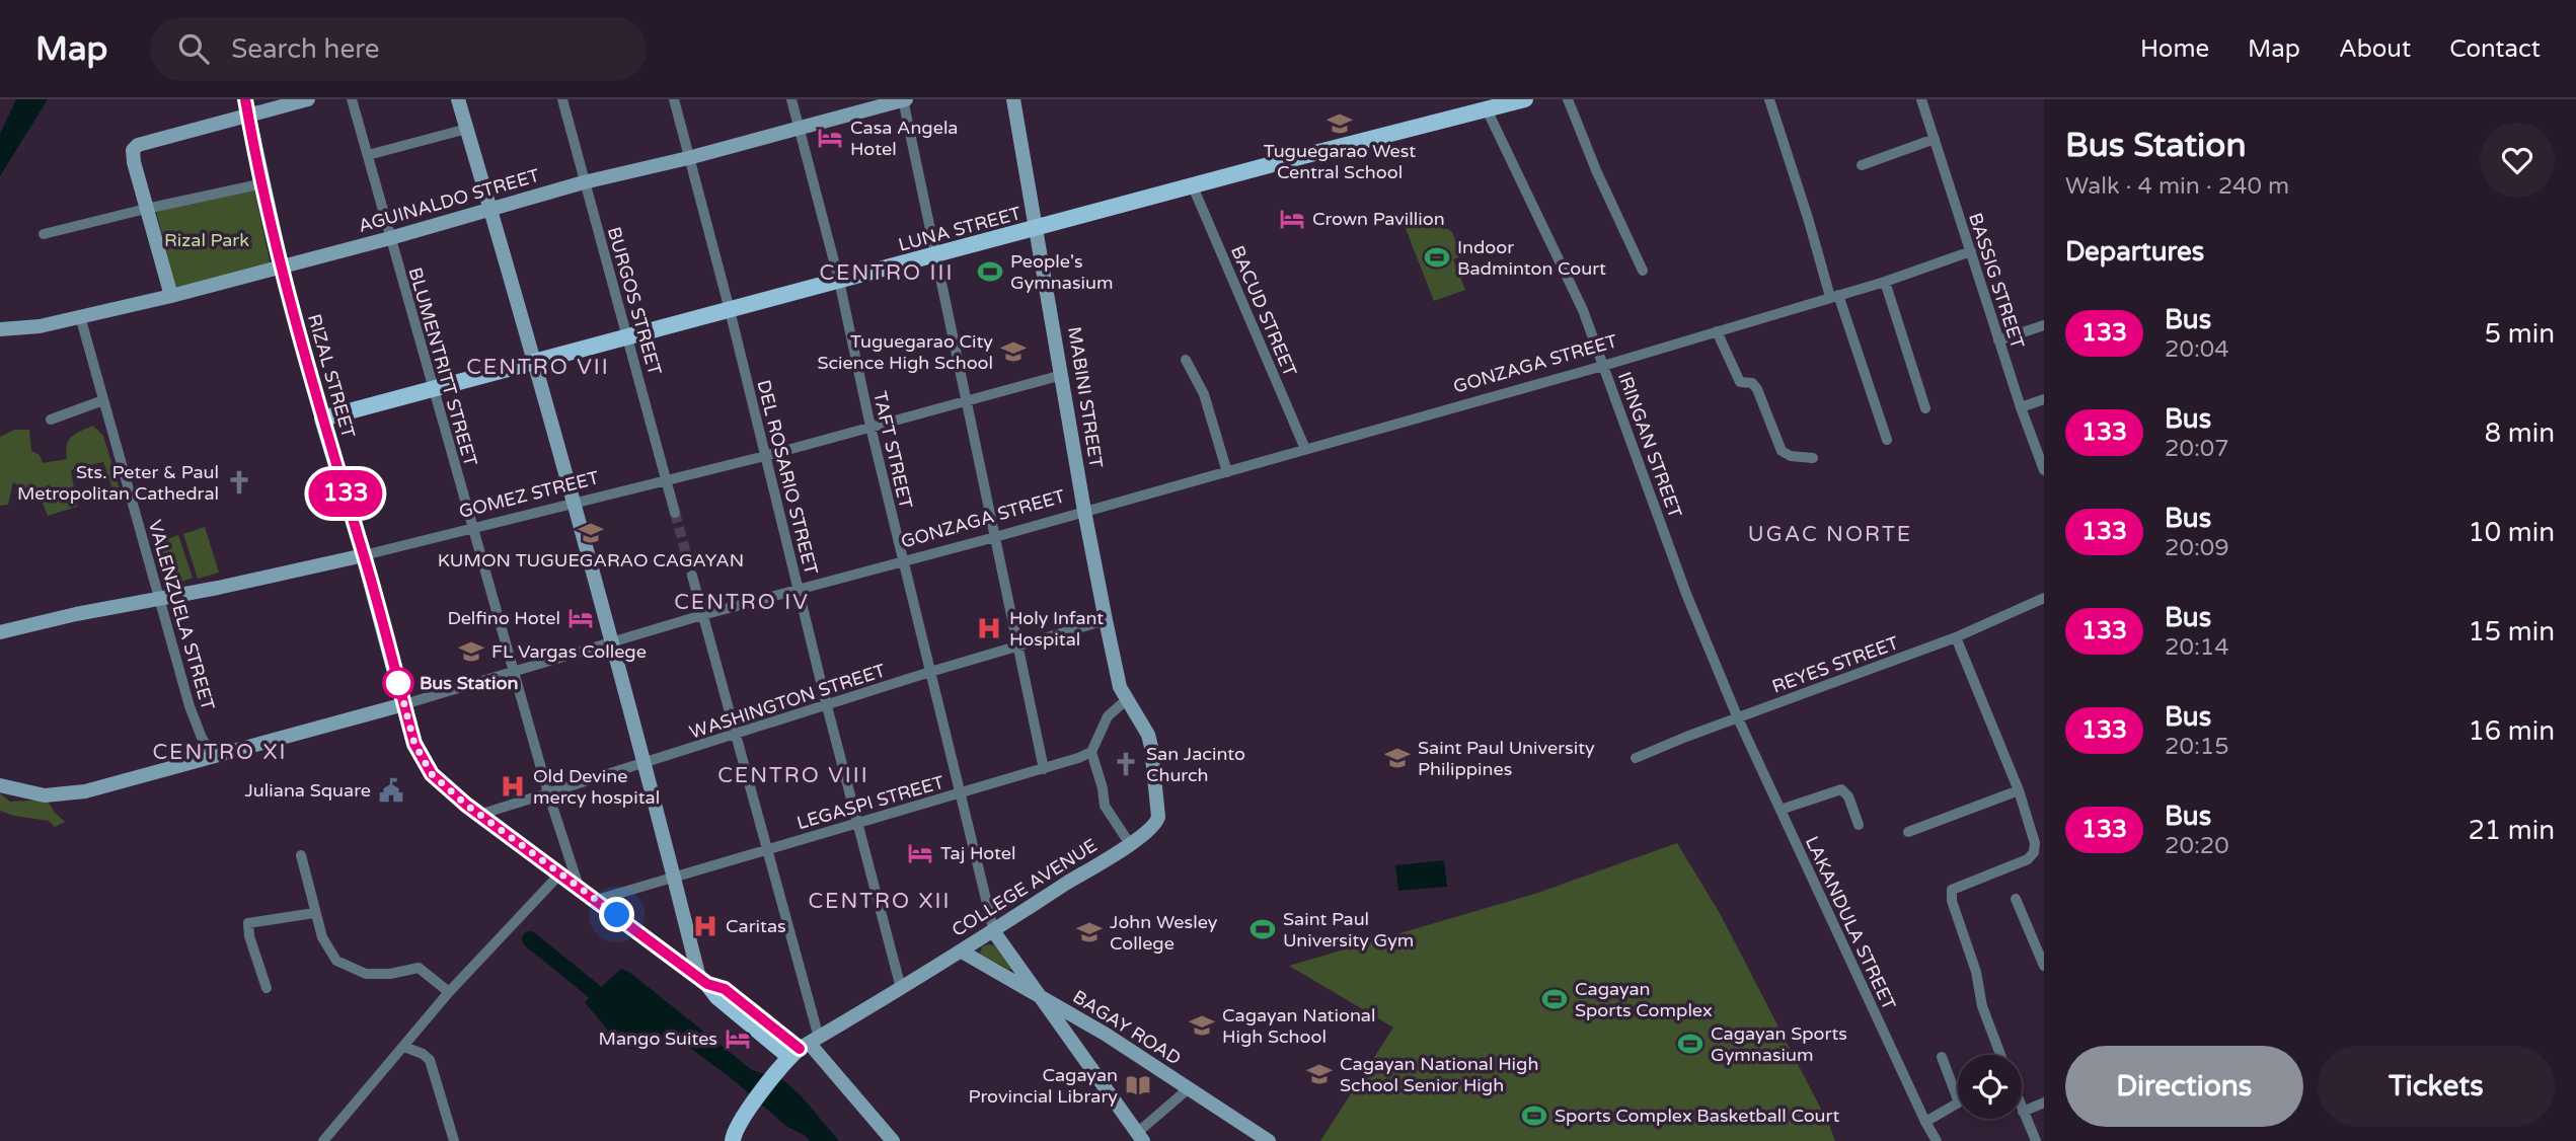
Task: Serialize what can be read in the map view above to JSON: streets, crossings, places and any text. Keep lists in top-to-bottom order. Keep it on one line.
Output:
{"streets":{"main road":["LUNA STREET","RIZAL STREET"],"street":["AGUINALDO STREET","BASSIG STREET","BURGOS STREET","BACUD STREET","GONZAGA STREET","BLUMENTRITT STREET","MABINI STREET","IRINGAN STREET","TAFT STREET","DEL ROSARIO STREET","GOMEZ STREET","VALENZUELA STREET","REYES STREET","WASHINGTON STREET","LEGASPI STREET","COLLEGE AVENUE","LAKANDULA STREET","BAGAY ROAD"]},"crossings":[["AGUINALDO STREET","BURGOS STREET"],["AGUINALDO STREET","BLUMENTRITT STREET"],["AGUINALDO STREET","RIZAL STREET"],["AGUINALDO STREET","TAFT STREET"],["AGUINALDO STREET","DEL ROSARIO STREET"],["AGUINALDO STREET","VALENZUELA STREET"],["LUNA STREET","BURGOS STREET"],["LUNA STREET","BACUD STREET"],["LUNA STREET","BLUMENTRITT STREET"],["LUNA STREET","RIZAL STREET"],["LUNA STREET","MABINI STREET"],["LUNA STREET","IRINGAN STREET"],["LUNA STREET","TAFT STREET"],["LUNA STREET","DEL ROSARIO STREET"],["BASSIG STREET","GONZAGA STREET"],["BURGOS STREET","GOMEZ STREET"],["BACUD STREET","GONZAGA STREET"],["GONZAGA STREET","BLUMENTRITT STREET"],["GONZAGA STREET","RIZAL STREET"],["GONZAGA STREET","MABINI STREET"],["GONZAGA STREET","IRINGAN STREET"],["GONZAGA STREET","TAFT STREET"],["GONZAGA STREET","DEL ROSARIO STREET"],["GONZAGA STREET","VALENZUELA STREET"],["BLUMENTRITT STREET","RIZAL STREET"],["BLUMENTRITT STREET","GOMEZ STREET"],["BLUMENTRITT STREET","WASHINGTON STREET"],["RIZAL STREET","GOMEZ STREET"],["RIZAL STREET","WASHINGTON STREET"],["RIZAL STREET","LEGASPI STREET"],["RIZAL STREET","COLLEGE AVENUE"],["MABINI STREET","GOMEZ STREET"],["MABINI STREET","WASHINGTON STREET"],["MABINI STREET","COLLEGE AVENUE"],["IRINGAN STREET","REYES STREET"],["IRINGAN STREET","LAKANDULA STREET"],["TAFT STREET","GOMEZ STREET"],["TAFT STREET","WASHINGTON STREET"],["TAFT STREET","LEGASPI STREET"],["TAFT STREET","COLLEGE AVENUE"],["DEL ROSARIO STREET","GOMEZ STREET"],["DEL ROSARIO STREET","WASHINGTON STREET"],["DEL ROSARIO STREET","LEGASPI STREET"],["DEL ROSARIO STREET","COLLEGE AVENUE"],["GOMEZ STREET","VALENZUELA STREET"],["REYES STREET","LAKANDULA STREET"],["COLLEGE AVENUE","BAGAY ROAD"]],"districts":["CENTRO III","CENTRO VII","UGAC NORTE","CENTRO IV","CENTRO XI","CENTRO VIII","CENTRO XII"],"parks":["Rizal Park"],"places":{"school or university":["Tuguegarao West Central School","Tuguegarao City Science High School","KUMON TUGUEGARAO CAGAYAN","FL Vargas College","Saint Paul University Philippines","John Wesley College","Cagayan National High School","Cagayan National High School Senior High"],"hotel":["Casa Angela Hotel","Crown Pavillion","Delfino Hotel","Taj Hotel","Mango Suites"],"sports":["Indoor Badminton Court","People's Gymnasium","Saint Paul University Gym","Cagayan Sports Complex","Cagayan Sports Gymnasium","Sports Complex Basketball Court"],"church":["Sts. Peter & Paul Metropolitan Cathedral","San Jacinto Church"],"hospital":["Holy Infant Hospital","Old Devine mercy hospital","Caritas"],"other":["Bus Station"],"public building":["Juliana Square"],"library":["Cagayan Provincial Library"]},"lines":["bus line 133"],"page":{"header":"Map","search":"Search here","nav":["Home","Map","About","Contact"],"on_map":"133","heading":[["Bus Station","Walk · 4 min · 240 m"],"Departures"],"list":[{"mark":"133","name":"Bus","note":"20:04","value":"5 min"},{"mark":"133","name":"Bus","note":"20:07","value":"8 min"},{"mark":"133","name":"Bus","note":"20:09","value":"10 min"},{"mark":"133","name":"Bus","note":"20:14","value":"15 min"},{"mark":"133","name":"Bus","note":"20:15","value":"16 min"},{"mark":"133","name":"Bus","note":"20:20","value":"21 min"}],"buttons":["Directions","Tickets"]}}
